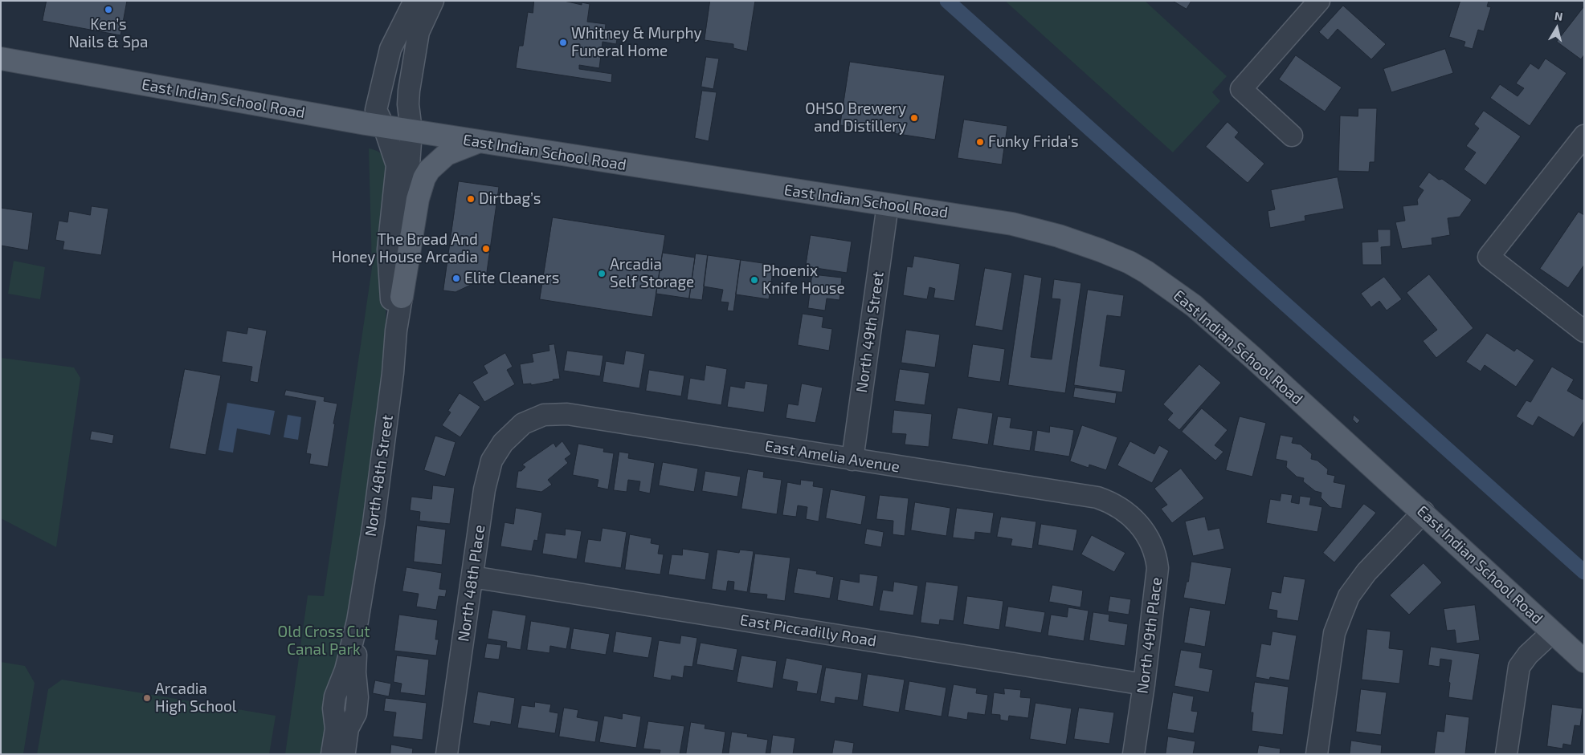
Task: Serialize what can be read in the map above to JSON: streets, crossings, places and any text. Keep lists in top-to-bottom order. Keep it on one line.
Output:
{"streets":{"main road":["East Indian School Road"],"street":["North 49th Street","East Amelia Avenue","North 48th Street","North 48th Place","East Piccadilly Road","North 49th Place"]},"crossings":[["East Indian School Road","North 49th Street"],["East Indian School Road","North 48th Street"],["North 49th Street","East Amelia Avenue"],["East Amelia Avenue","North 48th Place"],["East Amelia Avenue","North 49th Place"],["North 48th Place","East Piccadilly Road"],["East Piccadilly Road","North 49th Place"]],"parks":["Old Cross Cut Canal Park"],"places":["Ken’s Nails & Spa","Whitney & Murphy Funeral Home","OHSO Brewery and Distillery","Funky Frida's","Dirtbag’s","The Bread And Honey House Arcadia","Arcadia Self Storage","Elite Cleaners","Phoenix Knife House","Arcadia High School"],"north":"top"}
